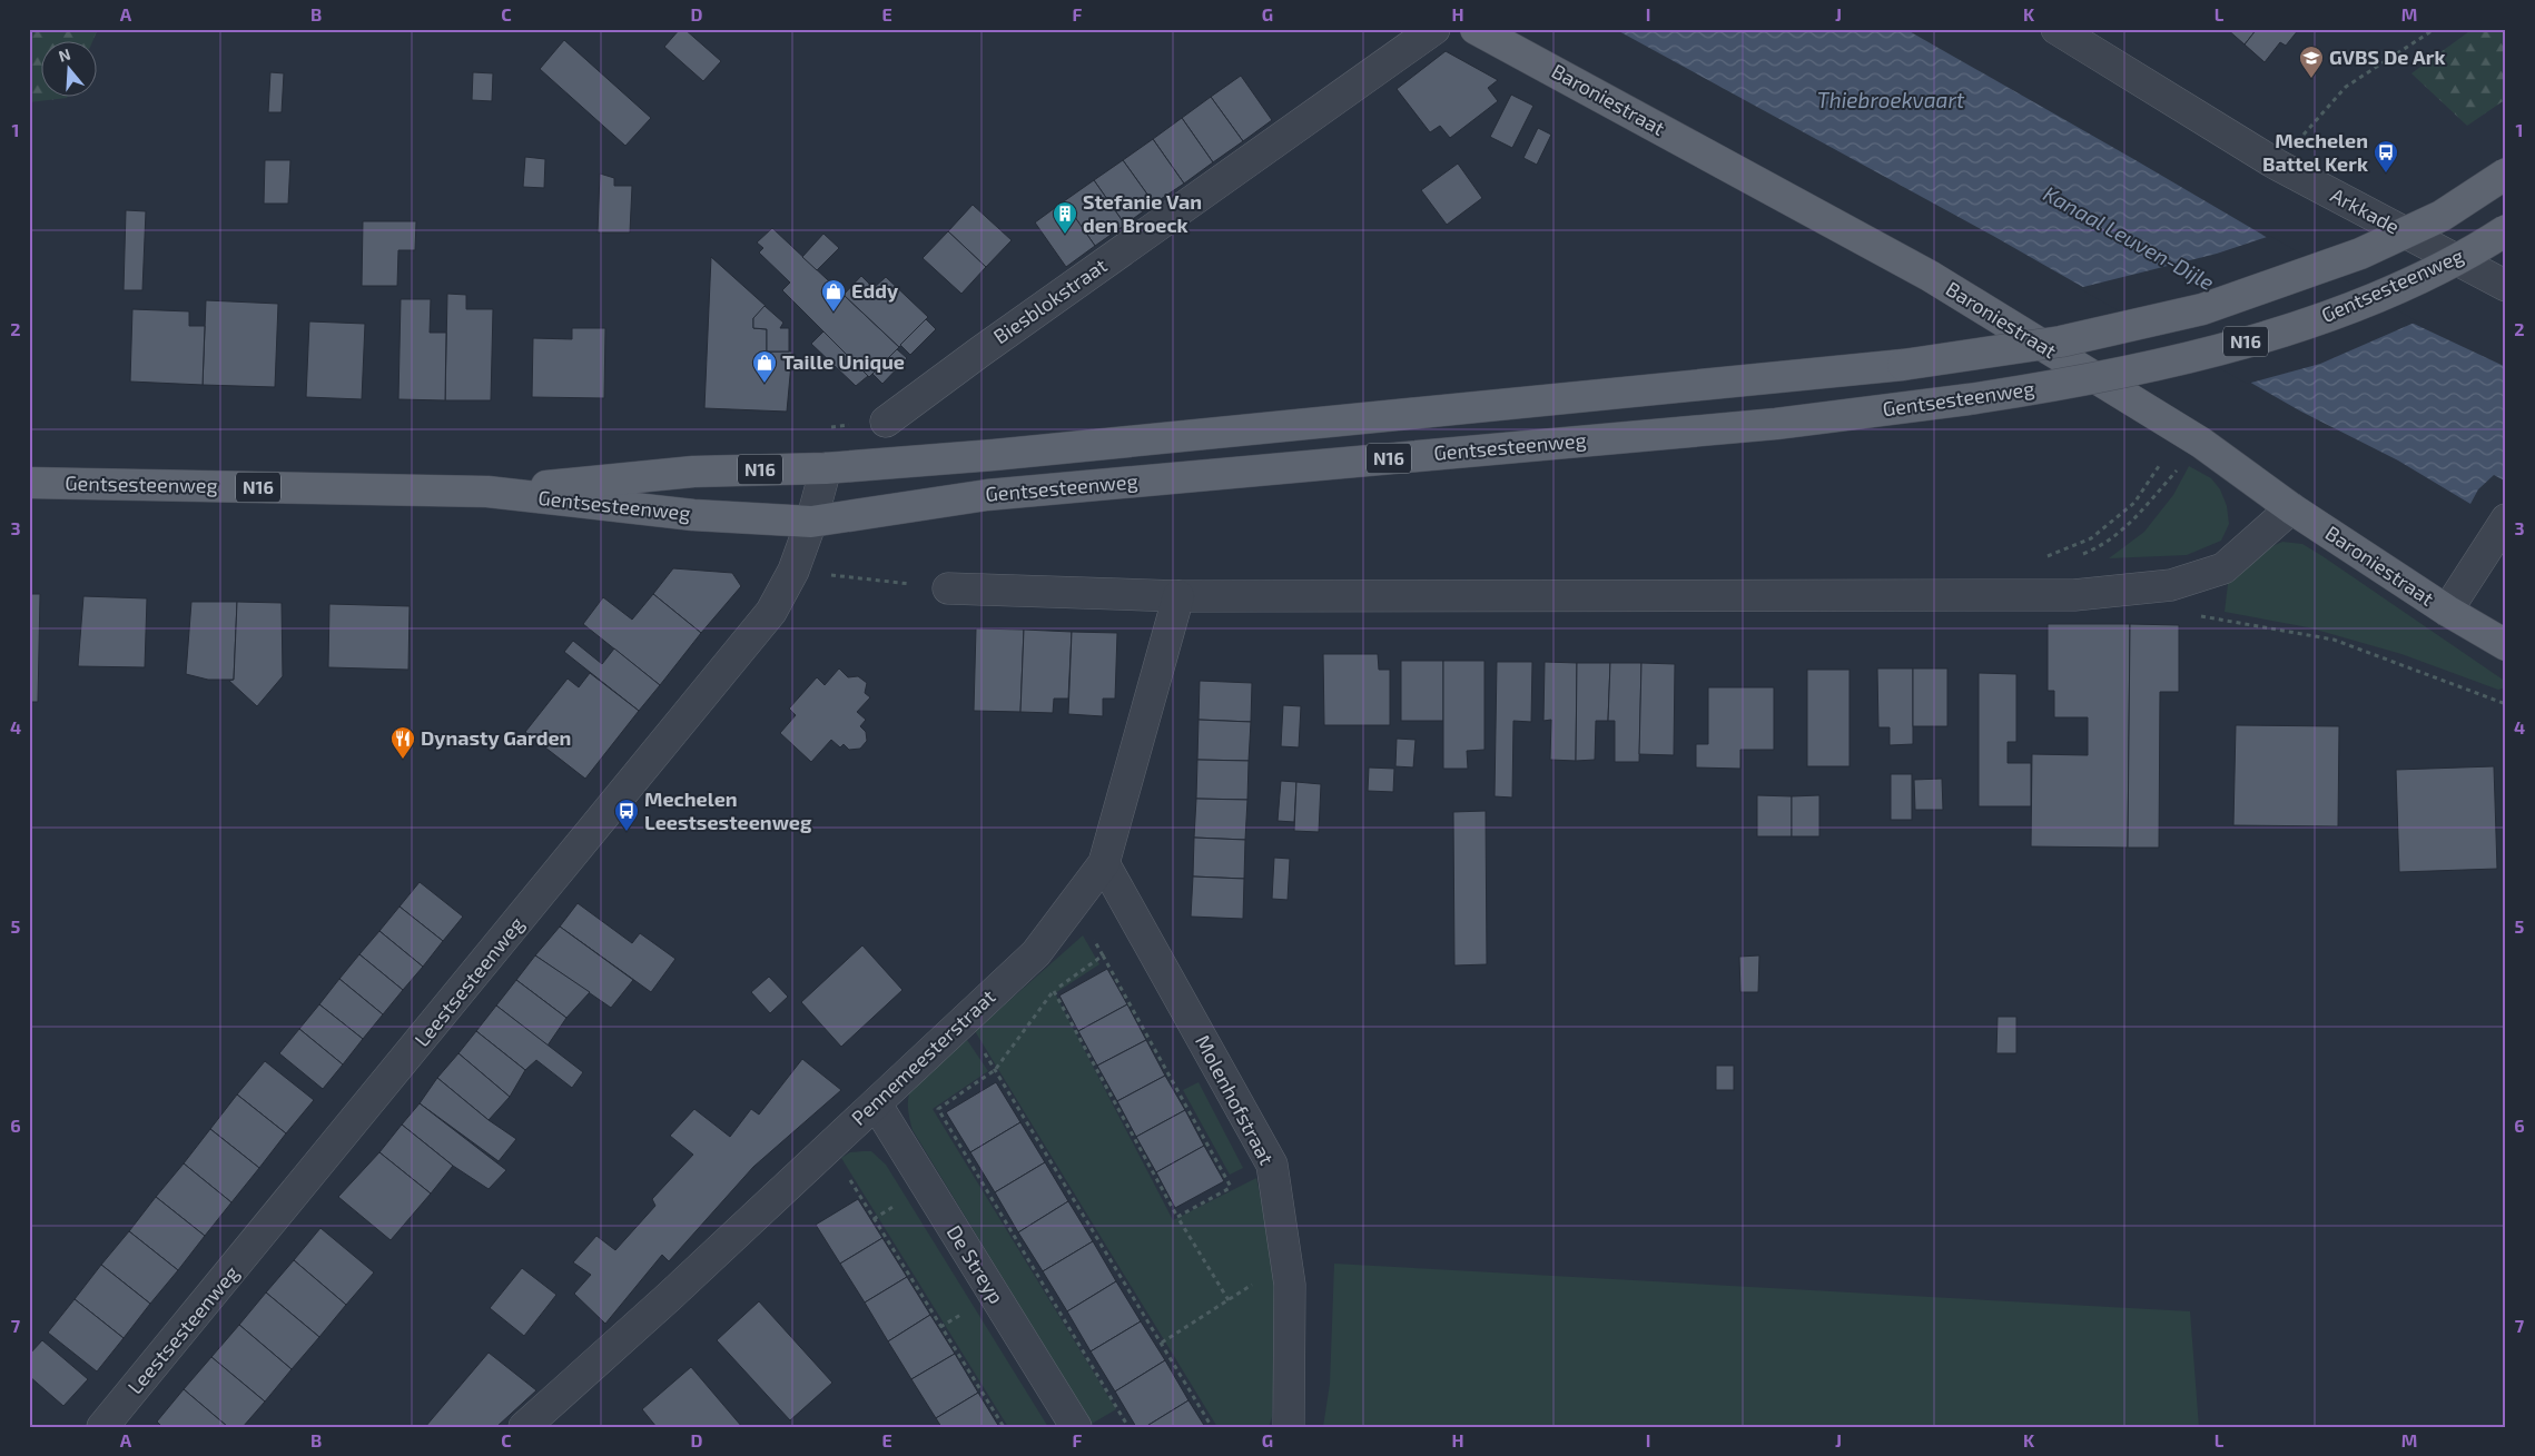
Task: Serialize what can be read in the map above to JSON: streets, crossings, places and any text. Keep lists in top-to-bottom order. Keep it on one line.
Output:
{"streets":{"main road":["Baroniestraat","Gentsesteenweg","N16"],"street":["Arkkade","Biesblokstraat","Leestsesteenweg","Pennemeesterstraat","Molenhofstraat","De Streyp"]},"crossings":[["Gentsesteenweg","Leestsesteenweg"],["Pennemeesterstraat","Molenhofstraat"],["Pennemeesterstraat","De Streyp"]],"water":["Thiebroekvaart","Kanaal Leuven-Dijle"],"places":{"school or university":["GVBS De Ark"],"bus stop":["Mechelen Battel Kerk","Mechelen Leestsesteenweg"],"building":["Stefanie Van den Broeck"],"shop":["Eddy","Taille Unique"],"restaurant":["Dynasty Garden"]},"north":"top","grid":{"columns":["A","B","C","D","E","F","G","H","I","J","K","L","M"],"rows":["1","2","3","4","5","6","7"]}}
